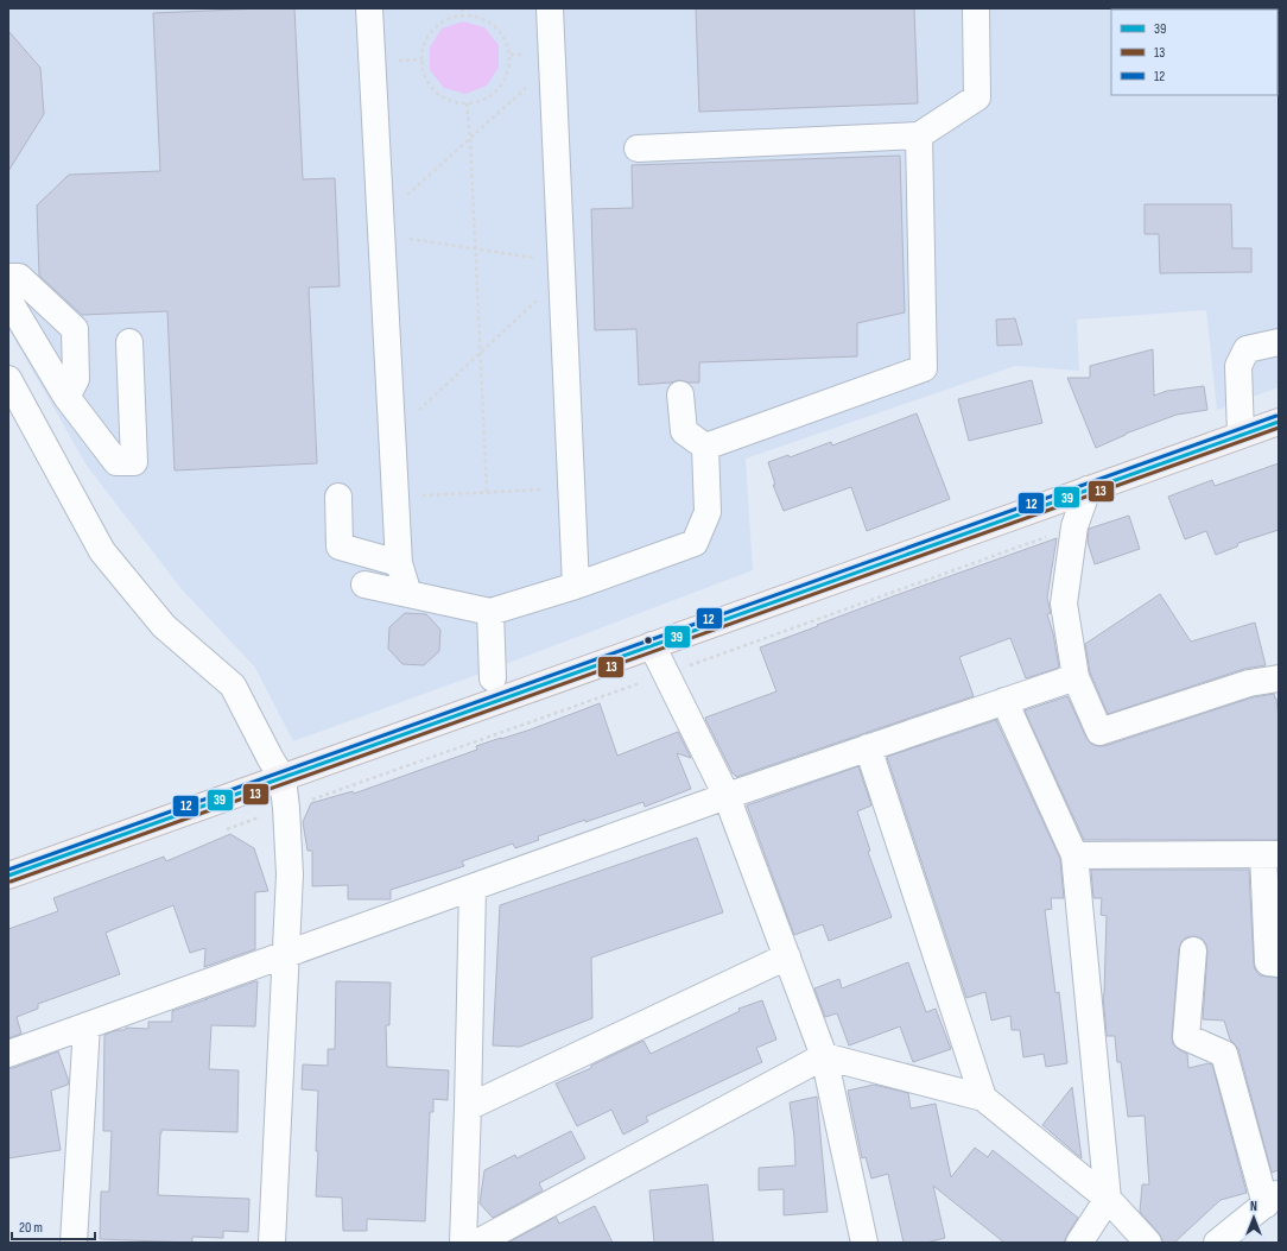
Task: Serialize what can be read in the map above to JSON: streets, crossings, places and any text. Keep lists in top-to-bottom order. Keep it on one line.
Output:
{"lines":["transit line 12","transit line 39","transit line 13"],"legend":["39","13","12"],"scale_bar":"20 m","north":"top"}
